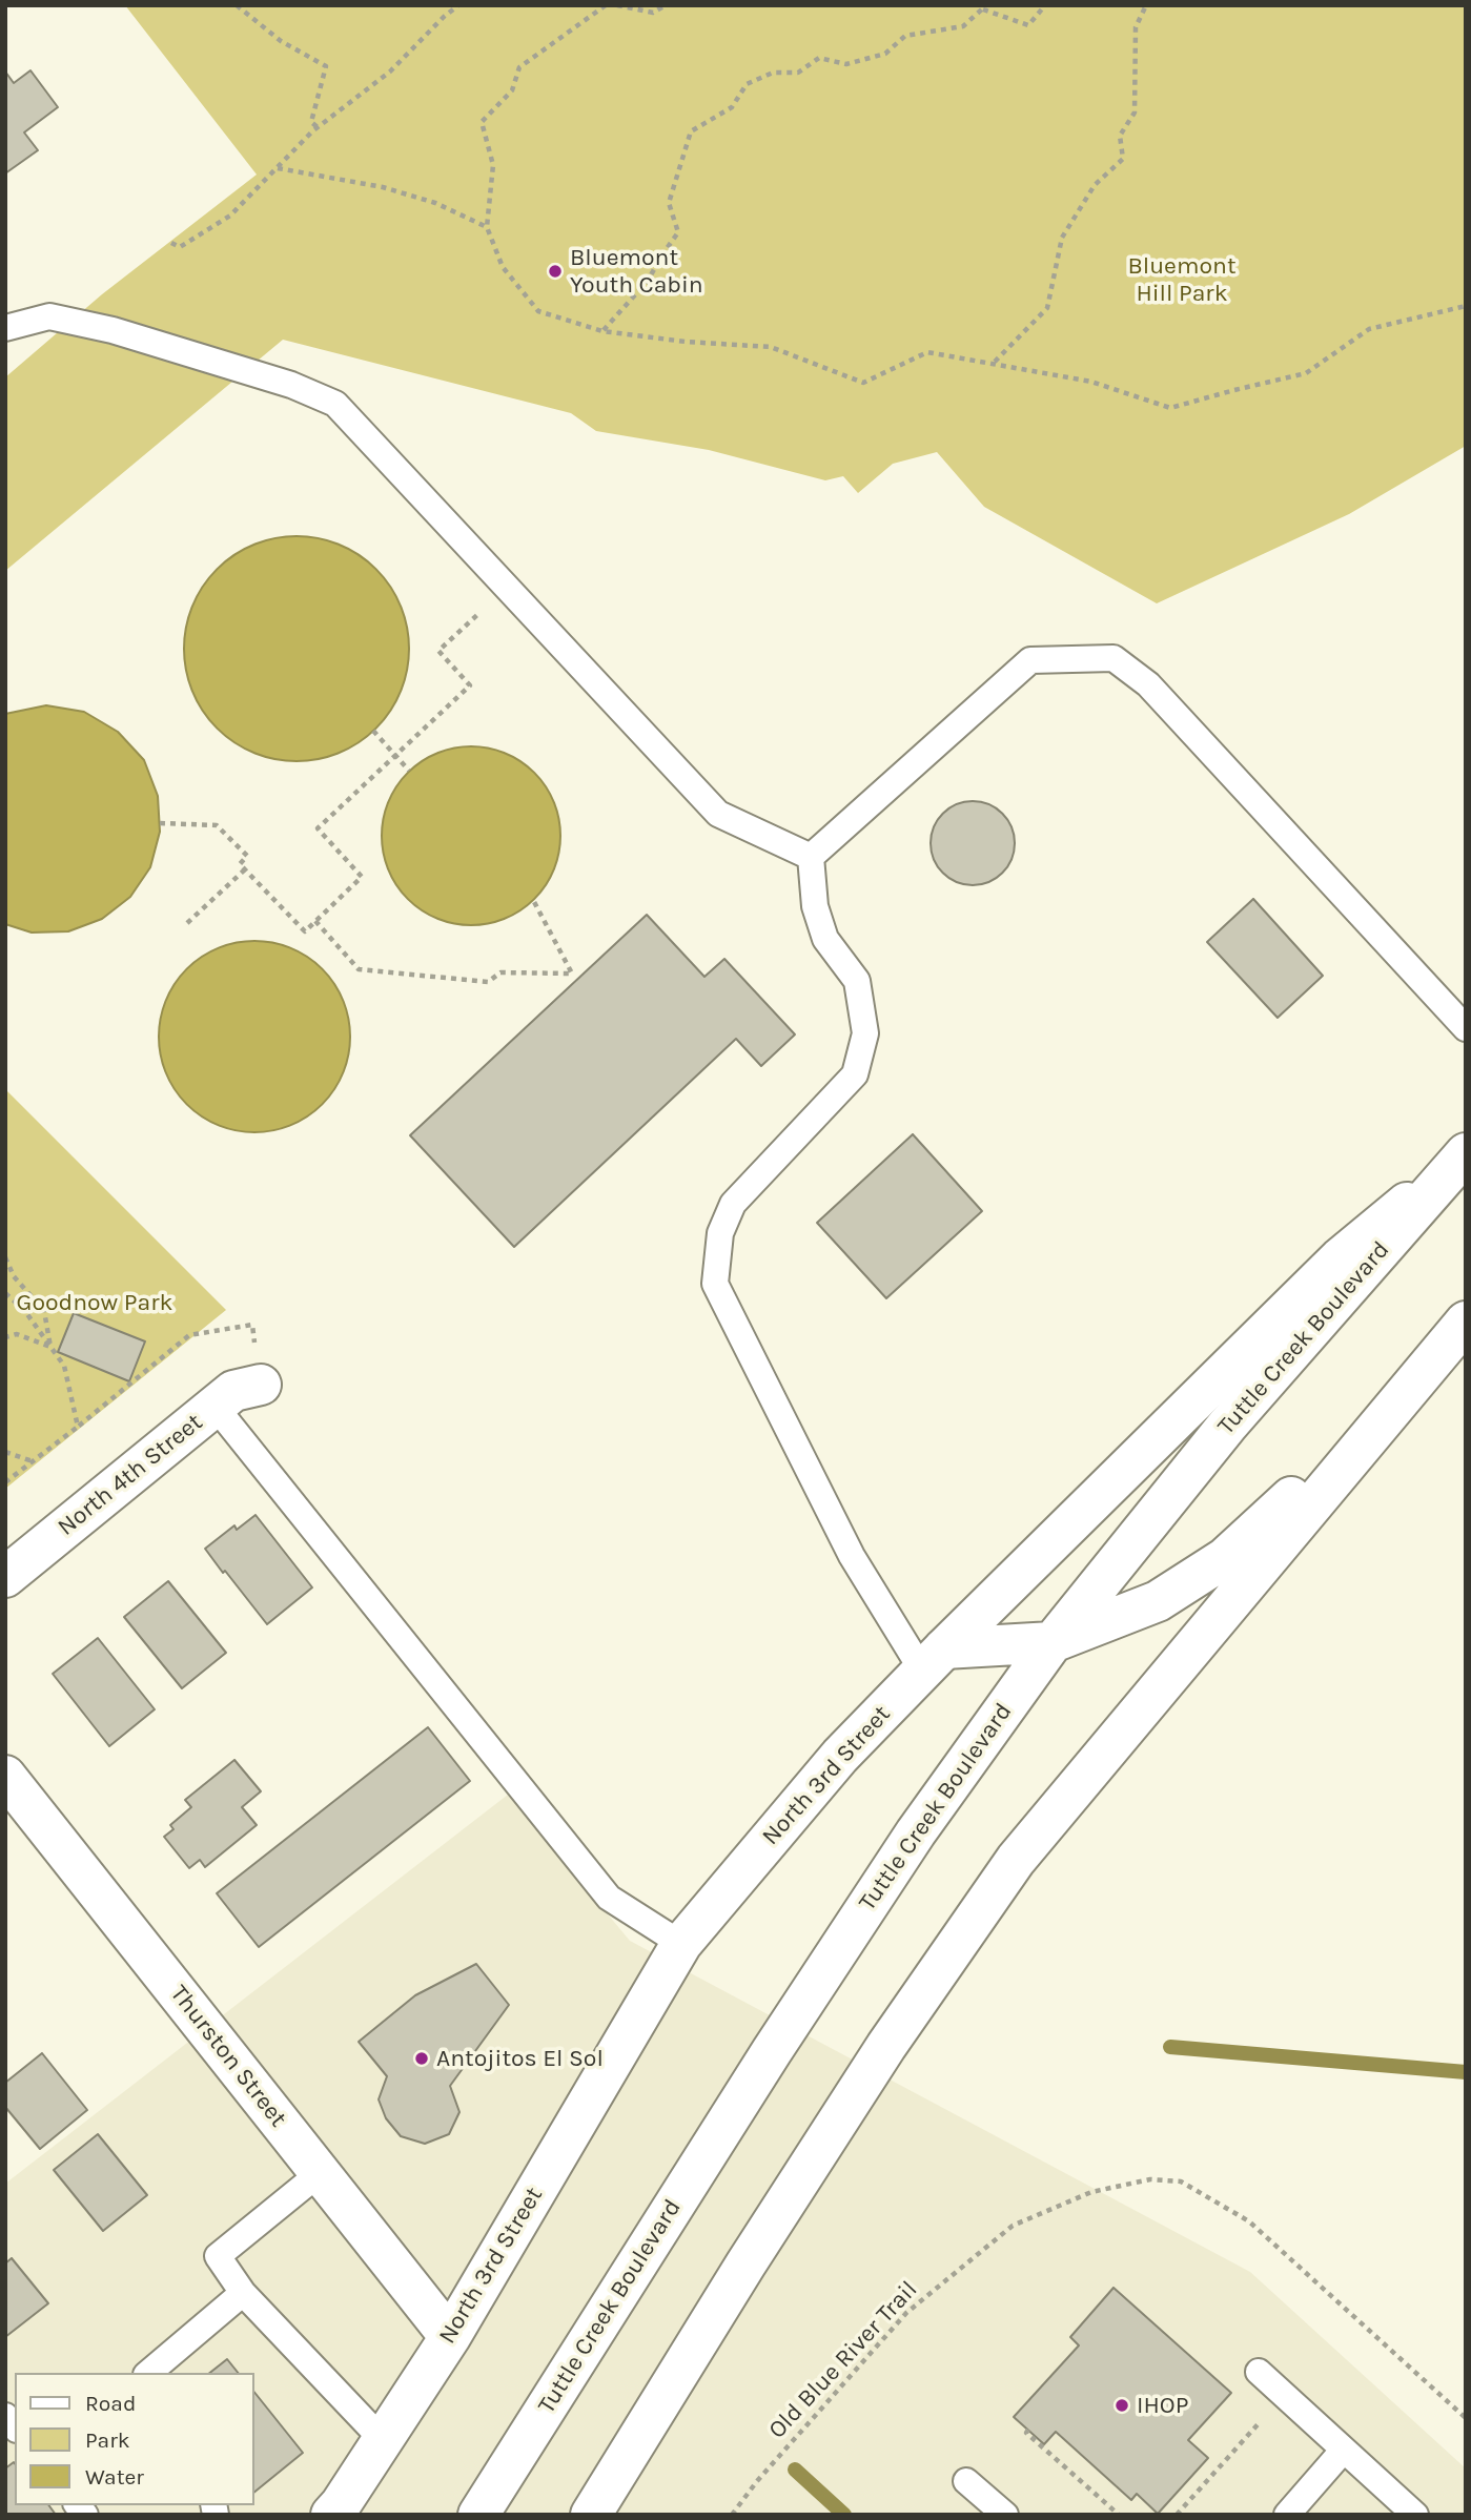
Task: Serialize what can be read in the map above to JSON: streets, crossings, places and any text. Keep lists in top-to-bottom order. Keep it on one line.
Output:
{"streets":{"main road":["Tuttle Creek Boulevard","North 4th Street","North 3rd Street","Thurston Street"],"path":["Old Blue River Trail"]},"crossings":[["Tuttle Creek Boulevard","North 3rd Street"],["North 3rd Street","Thurston Street"]],"parks":["Bluemont Hill Park","Goodnow Park"],"places":["Bluemont Youth Cabin","Antojitos El Sol","IHOP"],"legend":["Road","Park","Water"]}
